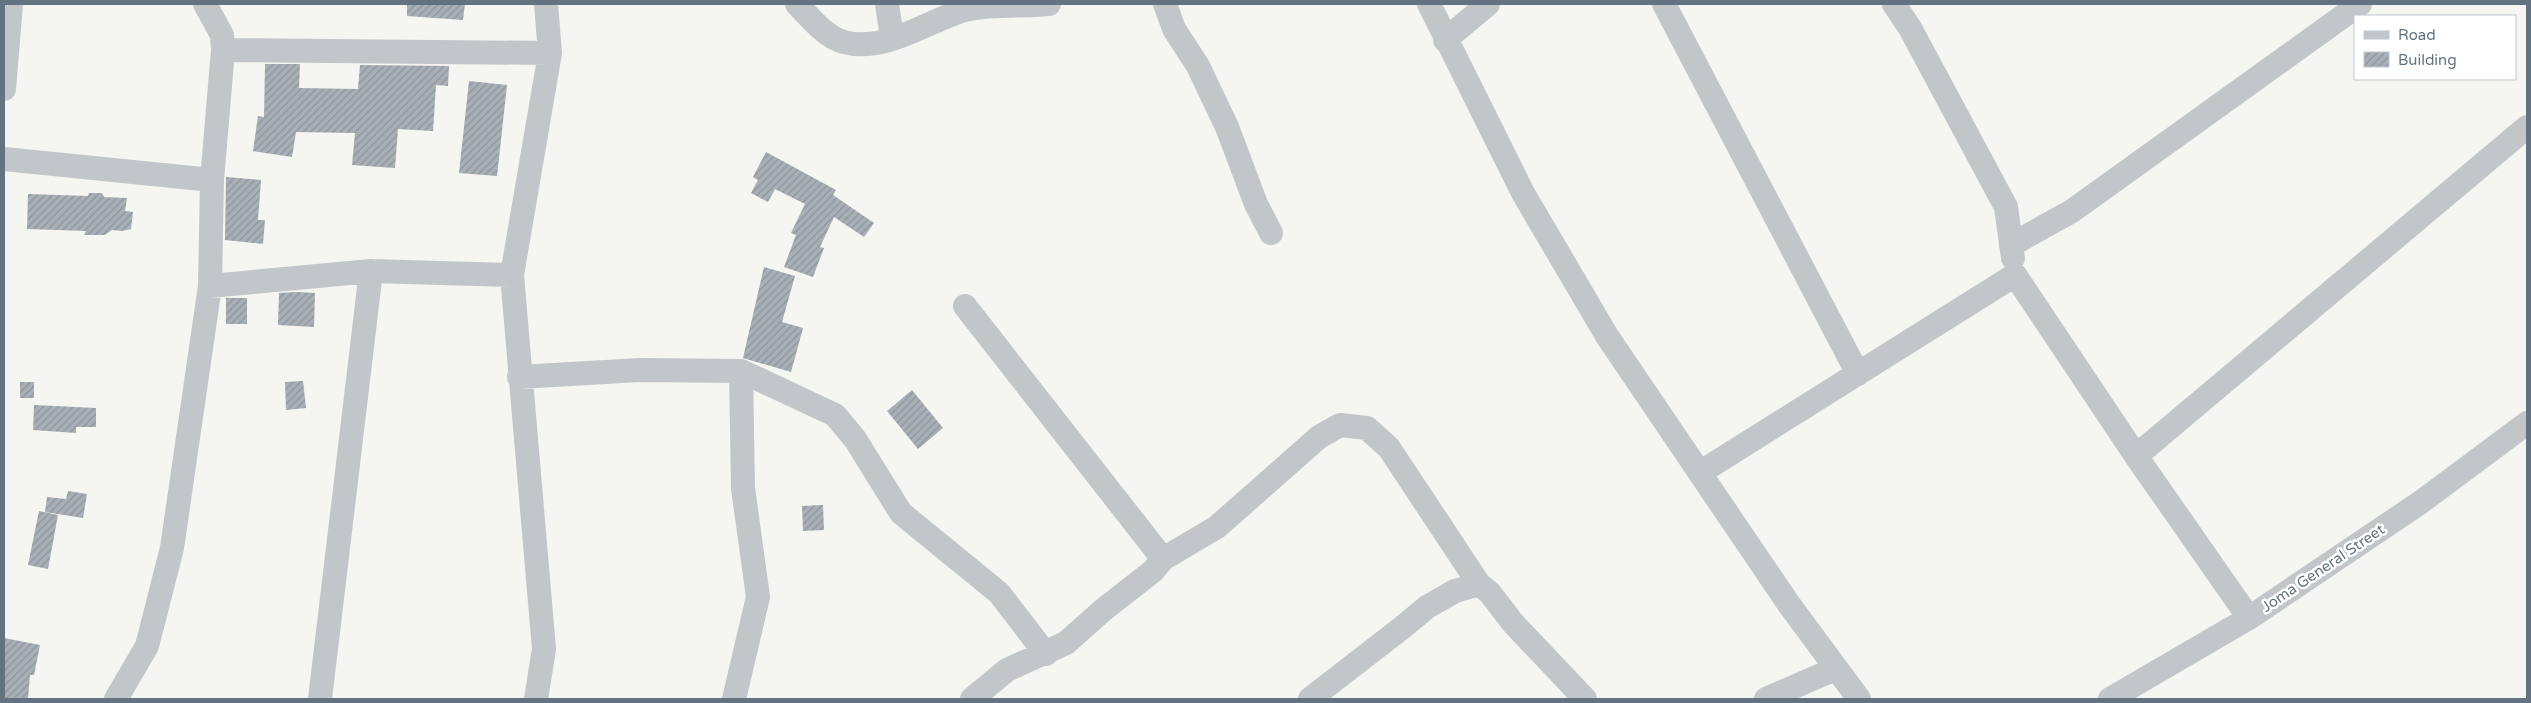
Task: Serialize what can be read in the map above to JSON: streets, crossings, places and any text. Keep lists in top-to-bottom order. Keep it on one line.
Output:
{"streets":{"street":["Joma General Street"]},"legend":["Road","Building"]}
